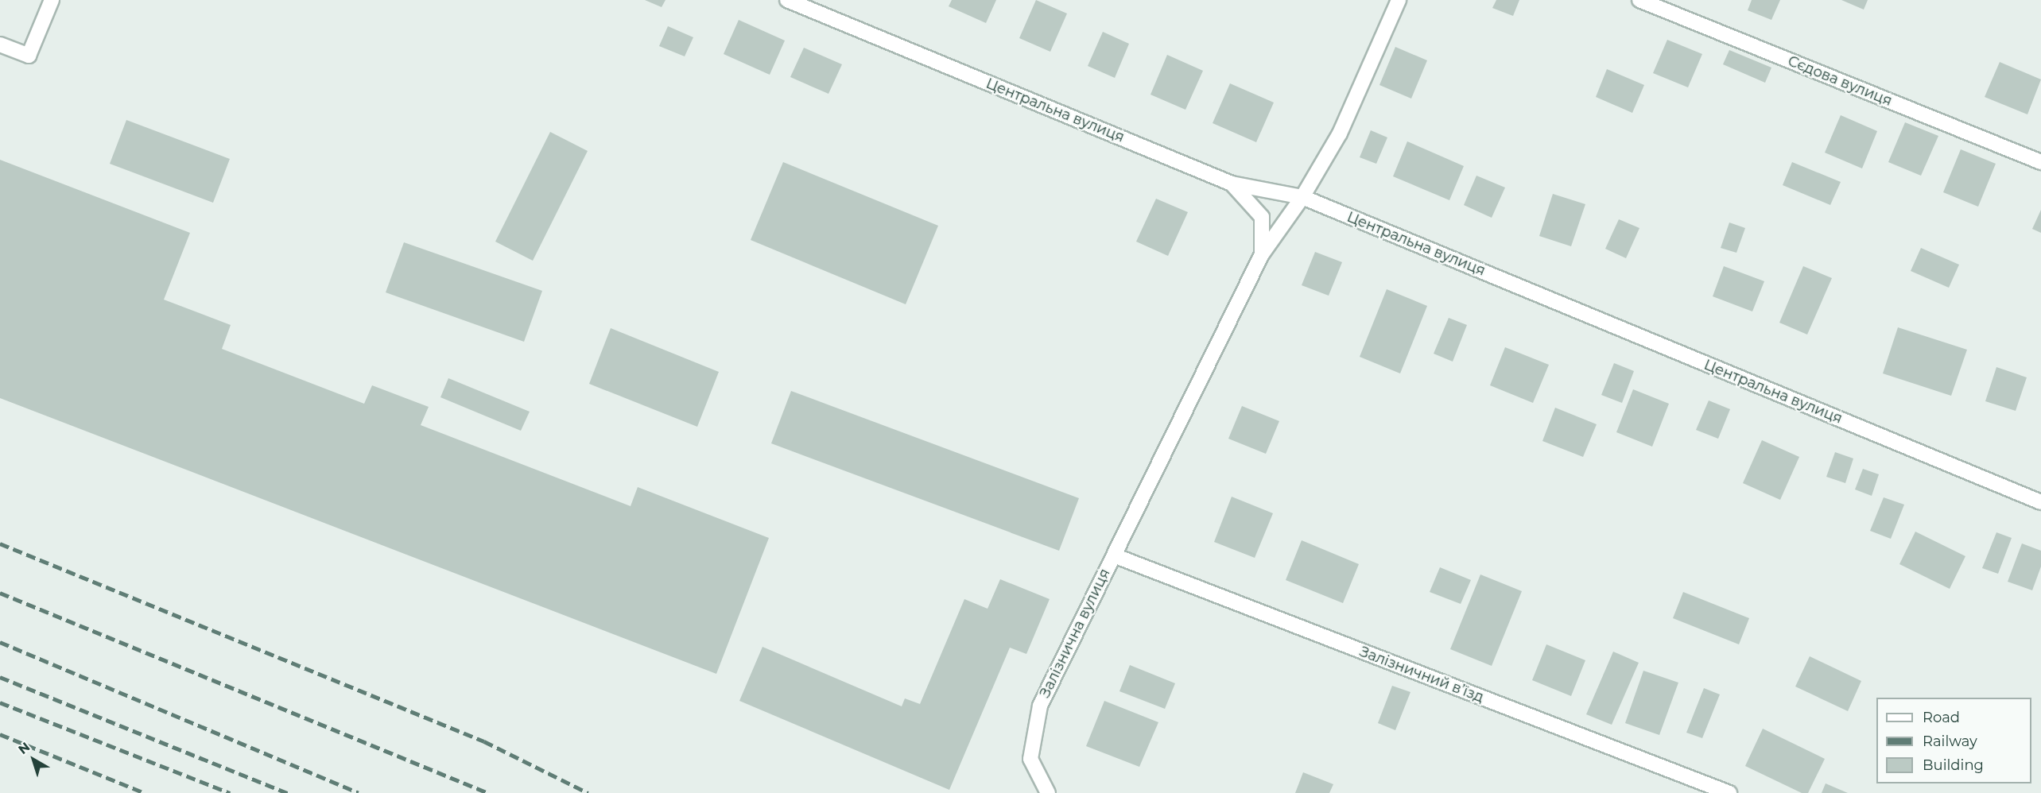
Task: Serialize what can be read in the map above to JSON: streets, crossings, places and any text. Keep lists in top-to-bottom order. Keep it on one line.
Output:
{"streets":{"street":["Сєдова вулиця","Центральна вулиця","Залізнична вулиця","Залізничний в’їзд"]},"crossings":[["Центральна вулиця","Залізнична вулиця"],["Залізнична вулиця","Залізничний в’їзд"]],"legend":["Road","Railway","Building"],"north":"top left"}
